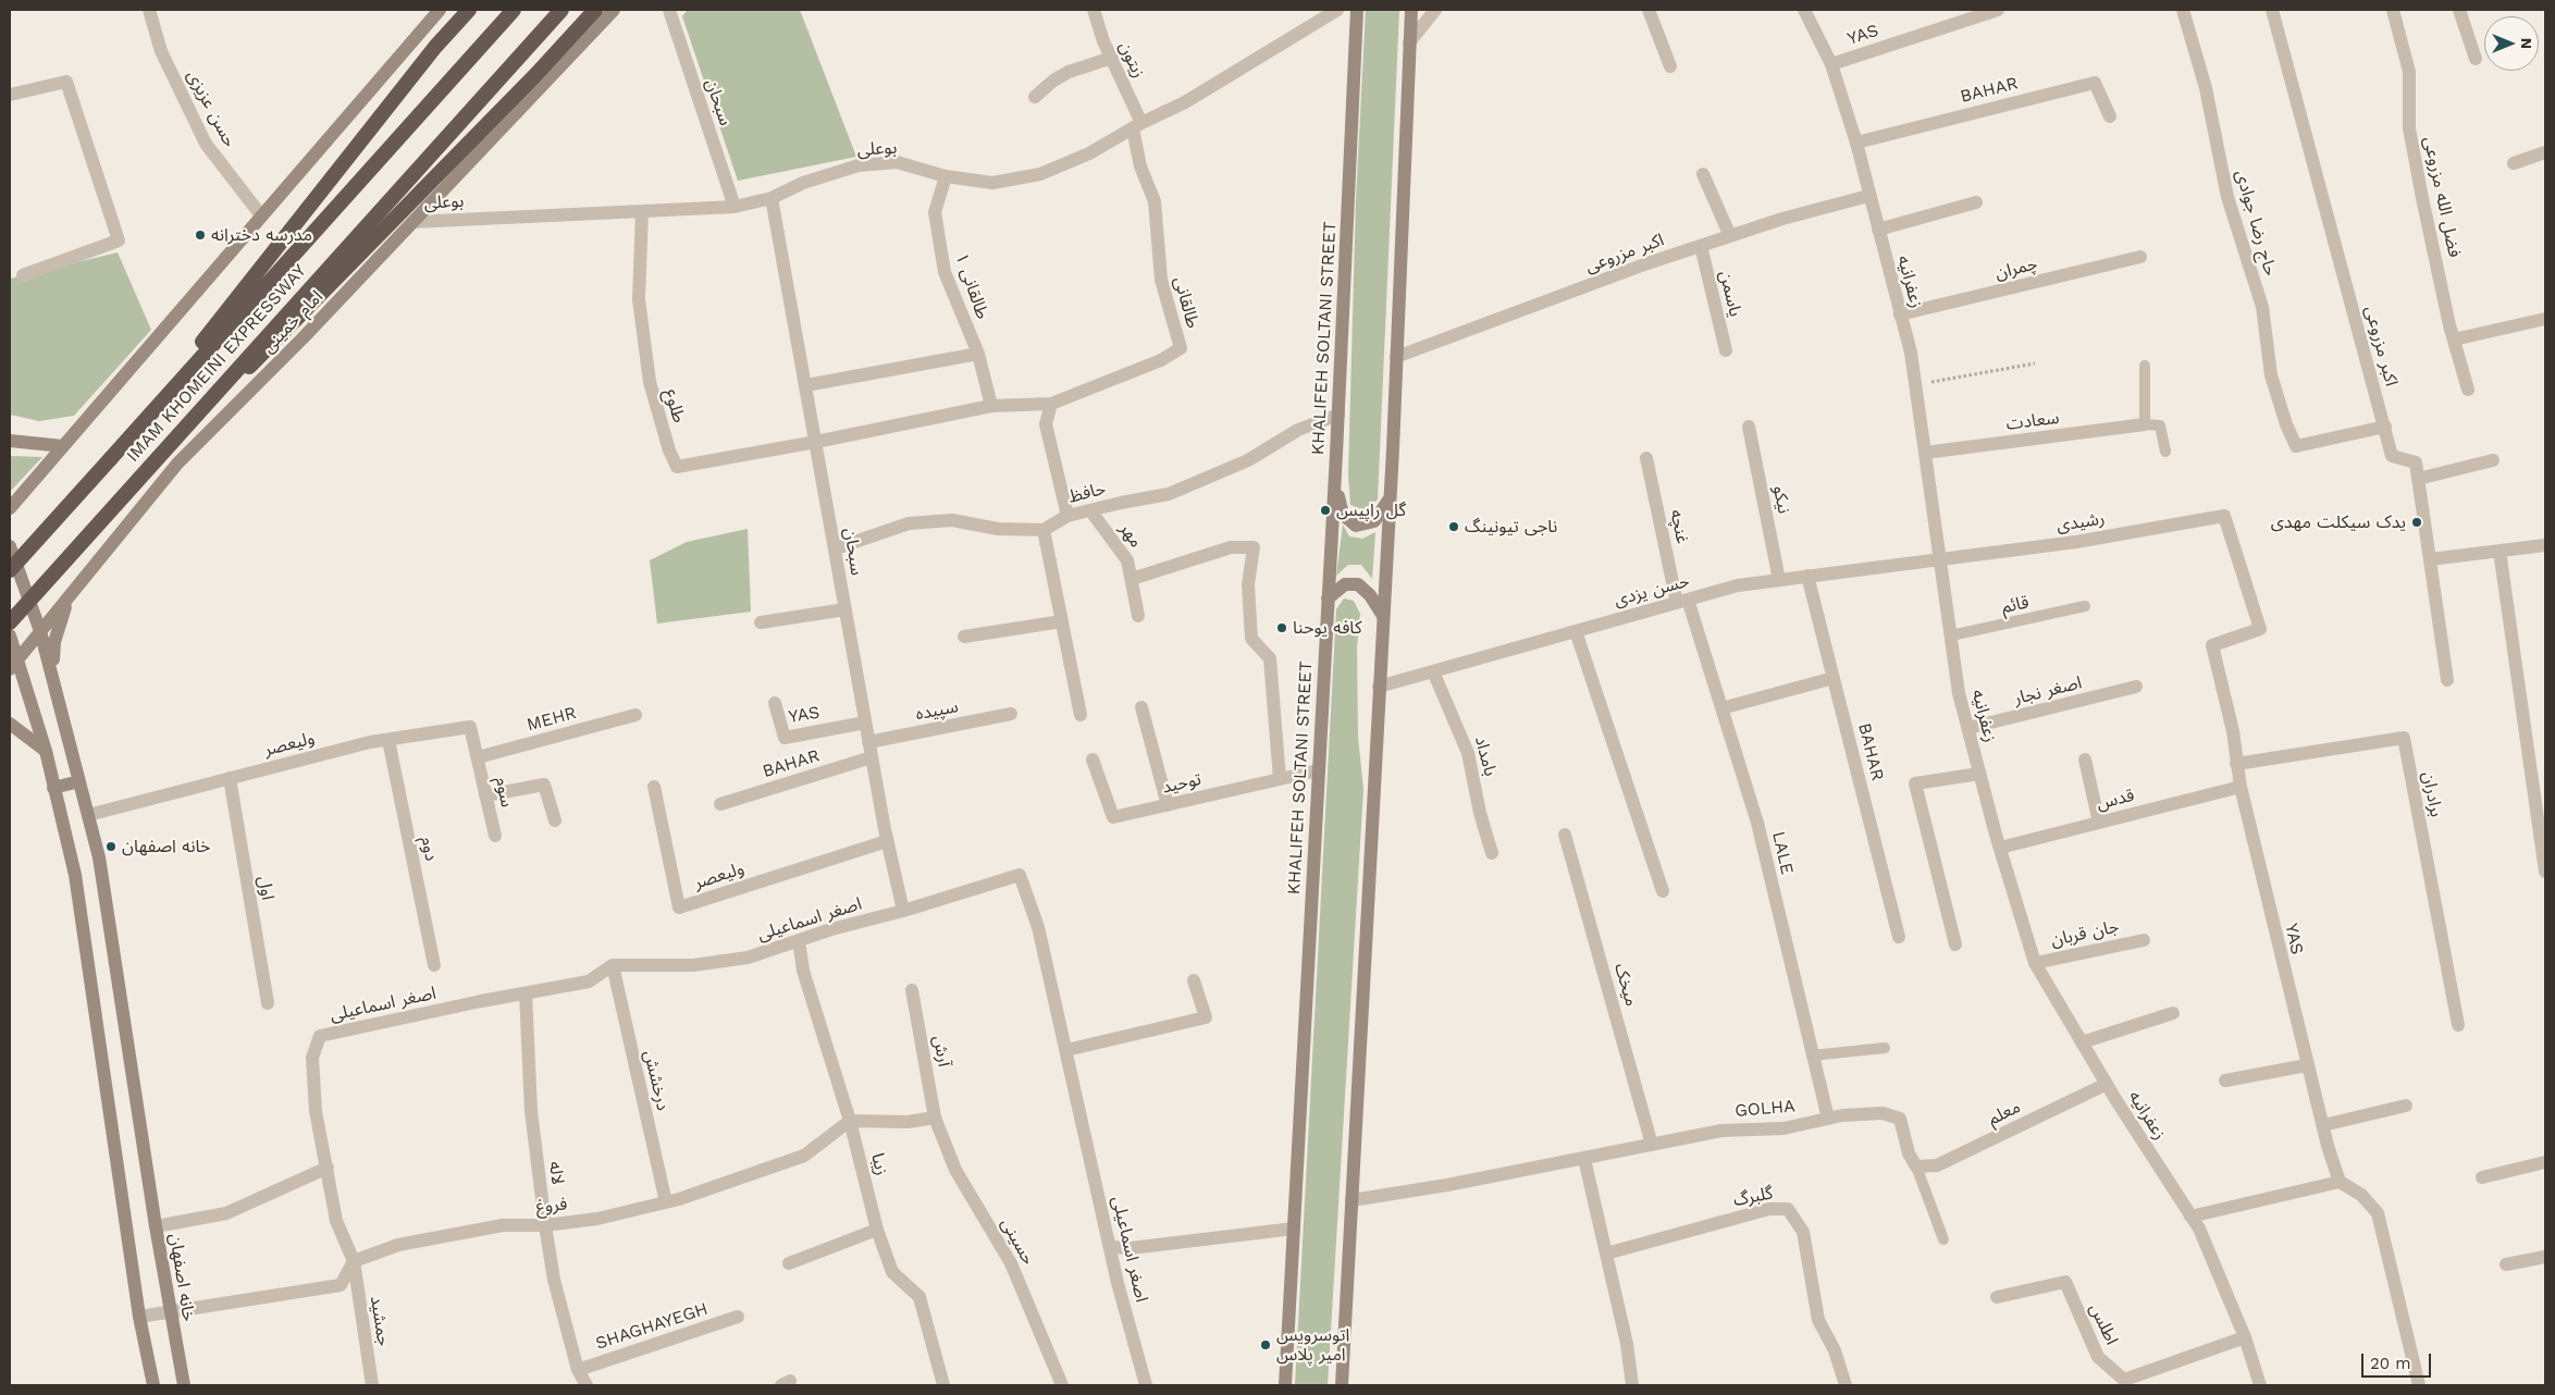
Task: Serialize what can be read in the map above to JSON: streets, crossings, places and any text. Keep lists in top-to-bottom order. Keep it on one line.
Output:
{"streets":{"highway":["IMAM KHOMEINI EXPRESSWAY"],"main road":["امام خمینی","KHALIFEH SOLTANI STREET","خانه اصفهان"],"street":["YAS","زیتون","BAHAR","سبحان","حسن عزیزی","بوعلی","فضل الله مزروعی","حاج رضا جوادی","اکبر مزروعی","چمران","زعفرانیه","طالقانی ۱","یاسمن","طالقانی","طلوع","سعادت","حافظ","نیکو","رشیدی","غنچه","مهر","حسن یزدی","اصغر نجار","سپیده","MEHR","ولیعصر","بامداد","توحید","سوم","برادران","قدس","دوم","LALE","اول","اصغر اسماعیلی","جان قربان","میخک","آرش","درخشش","GOLHA","معلم","زیبا","لاله","گلبرگ","فروغ","حسینی","جمشید","اطلس","SHAGHAYEGH"],"lane":["قائم"]},"crossings":[["YAS","سبحان"],["YAS","زعفرانیه"],["YAS","رشیدی"],["YAS","برادران"],["YAS","قدس"],["زیتون","بوعلی"],["زیتون","طالقانی"],["BAHAR","سبحان"],["BAHAR","زعفرانیه"],["BAHAR","حسن یزدی"],["سبحان","بوعلی"],["سبحان","طالقانی"],["سبحان","طلوع"],["سبحان","سپیده"],["سبحان","ولیعصر"],["سبحان","اصغر اسماعیلی"],["بوعلی","طالقانی ۱"],["بوعلی","طالقانی"],["بوعلی","امام خمینی"],["بوعلی","طلوع"],["حاج رضا جوادی","اکبر مزروعی"],["اکبر مزروعی","زعفرانیه"],["اکبر مزروعی","یاسمن"],["چمران","زعفرانیه"],["زعفرانیه","سعادت"],["زعفرانیه","رشیدی"],["زعفرانیه","حسن یزدی"],["زعفرانیه","قائم"],["زعفرانیه","اصغر نجار"],["زعفرانیه","قدس"],["زعفرانیه","جان قربان"],["زعفرانیه","معلم"],["زعفرانیه","اطلس"],["طالقانی ۱","طالقانی"],["طالقانی","طلوع"],["امام خمینی","خانه اصفهان"],["KHALIFEH SOLTANI STREET","حافظ"],["KHALIFEH SOLTANI STREET","توحید"],["حافظ","مهر"],["نیکو","حسن یزدی"],["رشیدی","حسن یزدی"],["غنچه","حسن یزدی"],["غنچه","LALE"],["حسن یزدی","بامداد"],["حسن یزدی","LALE"],["MEHR","ولیعصر"],["MEHR","سوم"],["ولیعصر","سوم"],["ولیعصر","دوم"],["ولیعصر","اول"],["ولیعصر","خانه اصفهان"],["LALE","GOLHA"],["اصغر اسماعیلی","درخشش"],["اصغر اسماعیلی","زیبا"],["اصغر اسماعیلی","لاله"],["اصغر اسماعیلی","فروغ"],["اصغر اسماعیلی","جمشید"],["میخک","GOLHA"],["آرش","حسینی"],["درخشش","فروغ"],["GOLHA","معلم"],["زیبا","فروغ"],["لاله","فروغ"],["لاله","SHAGHAYEGH"],["فروغ","جمشید"]],"places":["مدرسه دخترانه","گل راپیس","یدک سیکلت مهدی","ناجی‌ تیونینگ","کافه یوحنا","خانه اصفهان","اتوسرويس امير پلاس"],"scale_bar":"20 m","north":"right"}
